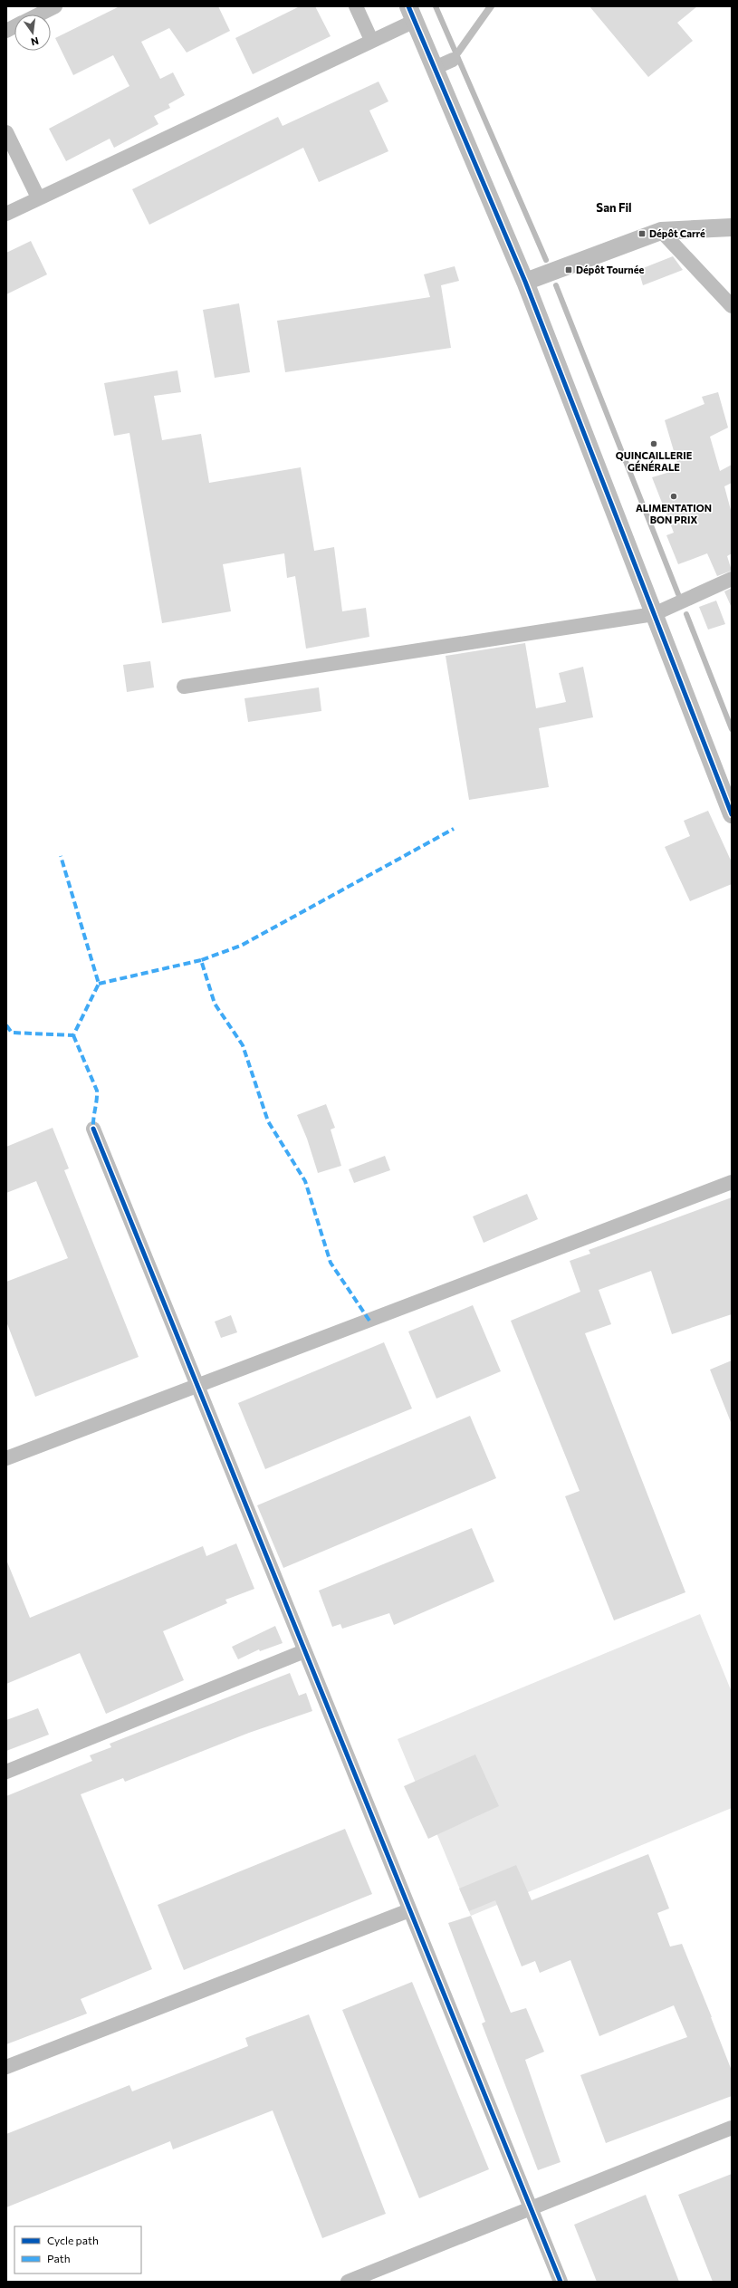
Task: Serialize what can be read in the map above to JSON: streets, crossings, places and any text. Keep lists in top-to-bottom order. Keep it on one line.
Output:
{"districts":["San Fil"],"places":{"transit":["Dépôt Carré","Dépôt Tournée"],"other":["QUINCAILLERIE GÉNÉRALE","ALIMENTATION BON PRIX"]},"legend":["Cycle path","Path"],"north":"bottom"}
